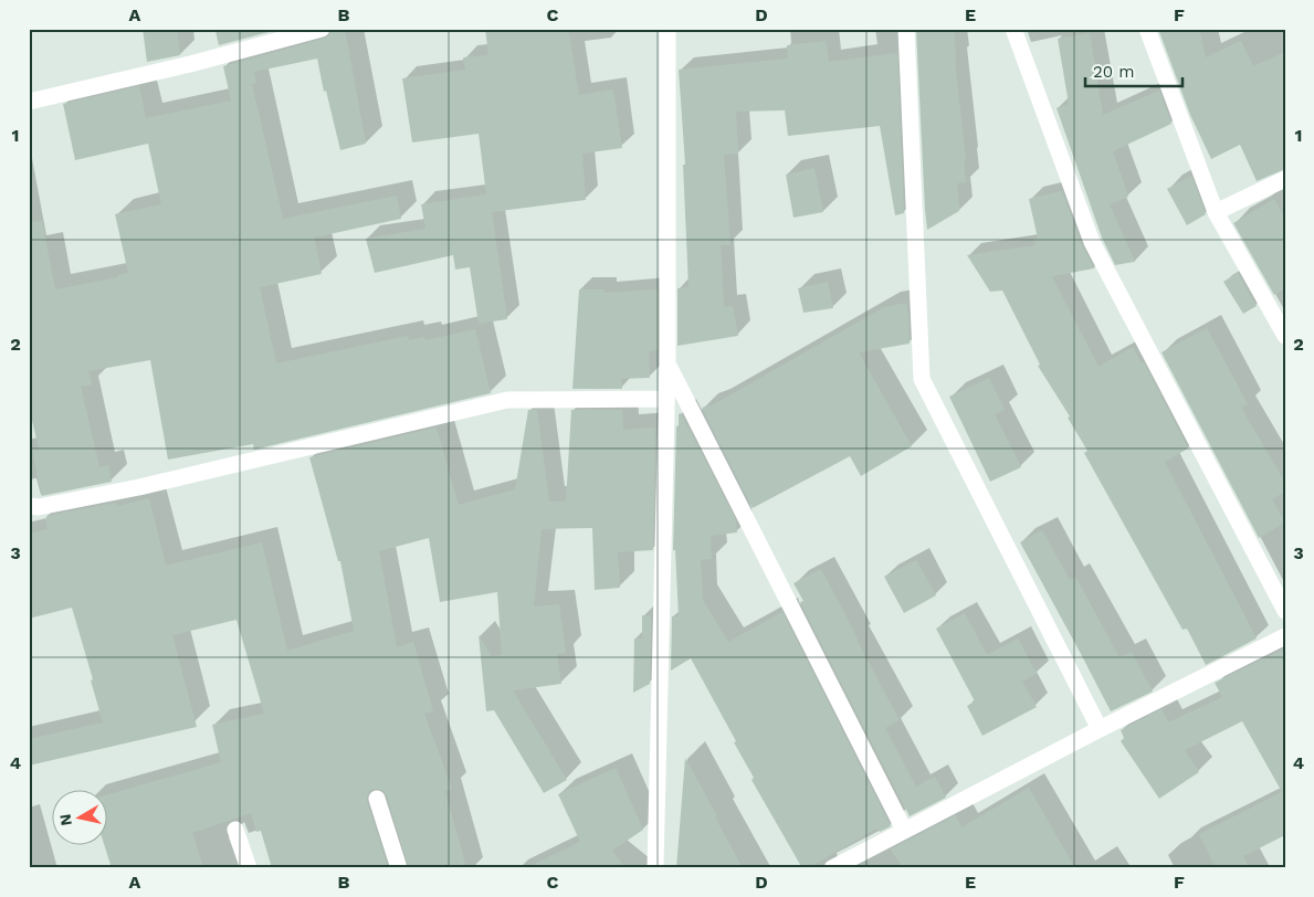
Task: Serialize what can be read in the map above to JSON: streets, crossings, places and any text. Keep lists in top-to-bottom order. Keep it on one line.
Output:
{"scale_bar":"20 m","north":"left","grid":{"columns":["A","B","C","D","E","F"],"rows":["1","2","3","4"]}}
